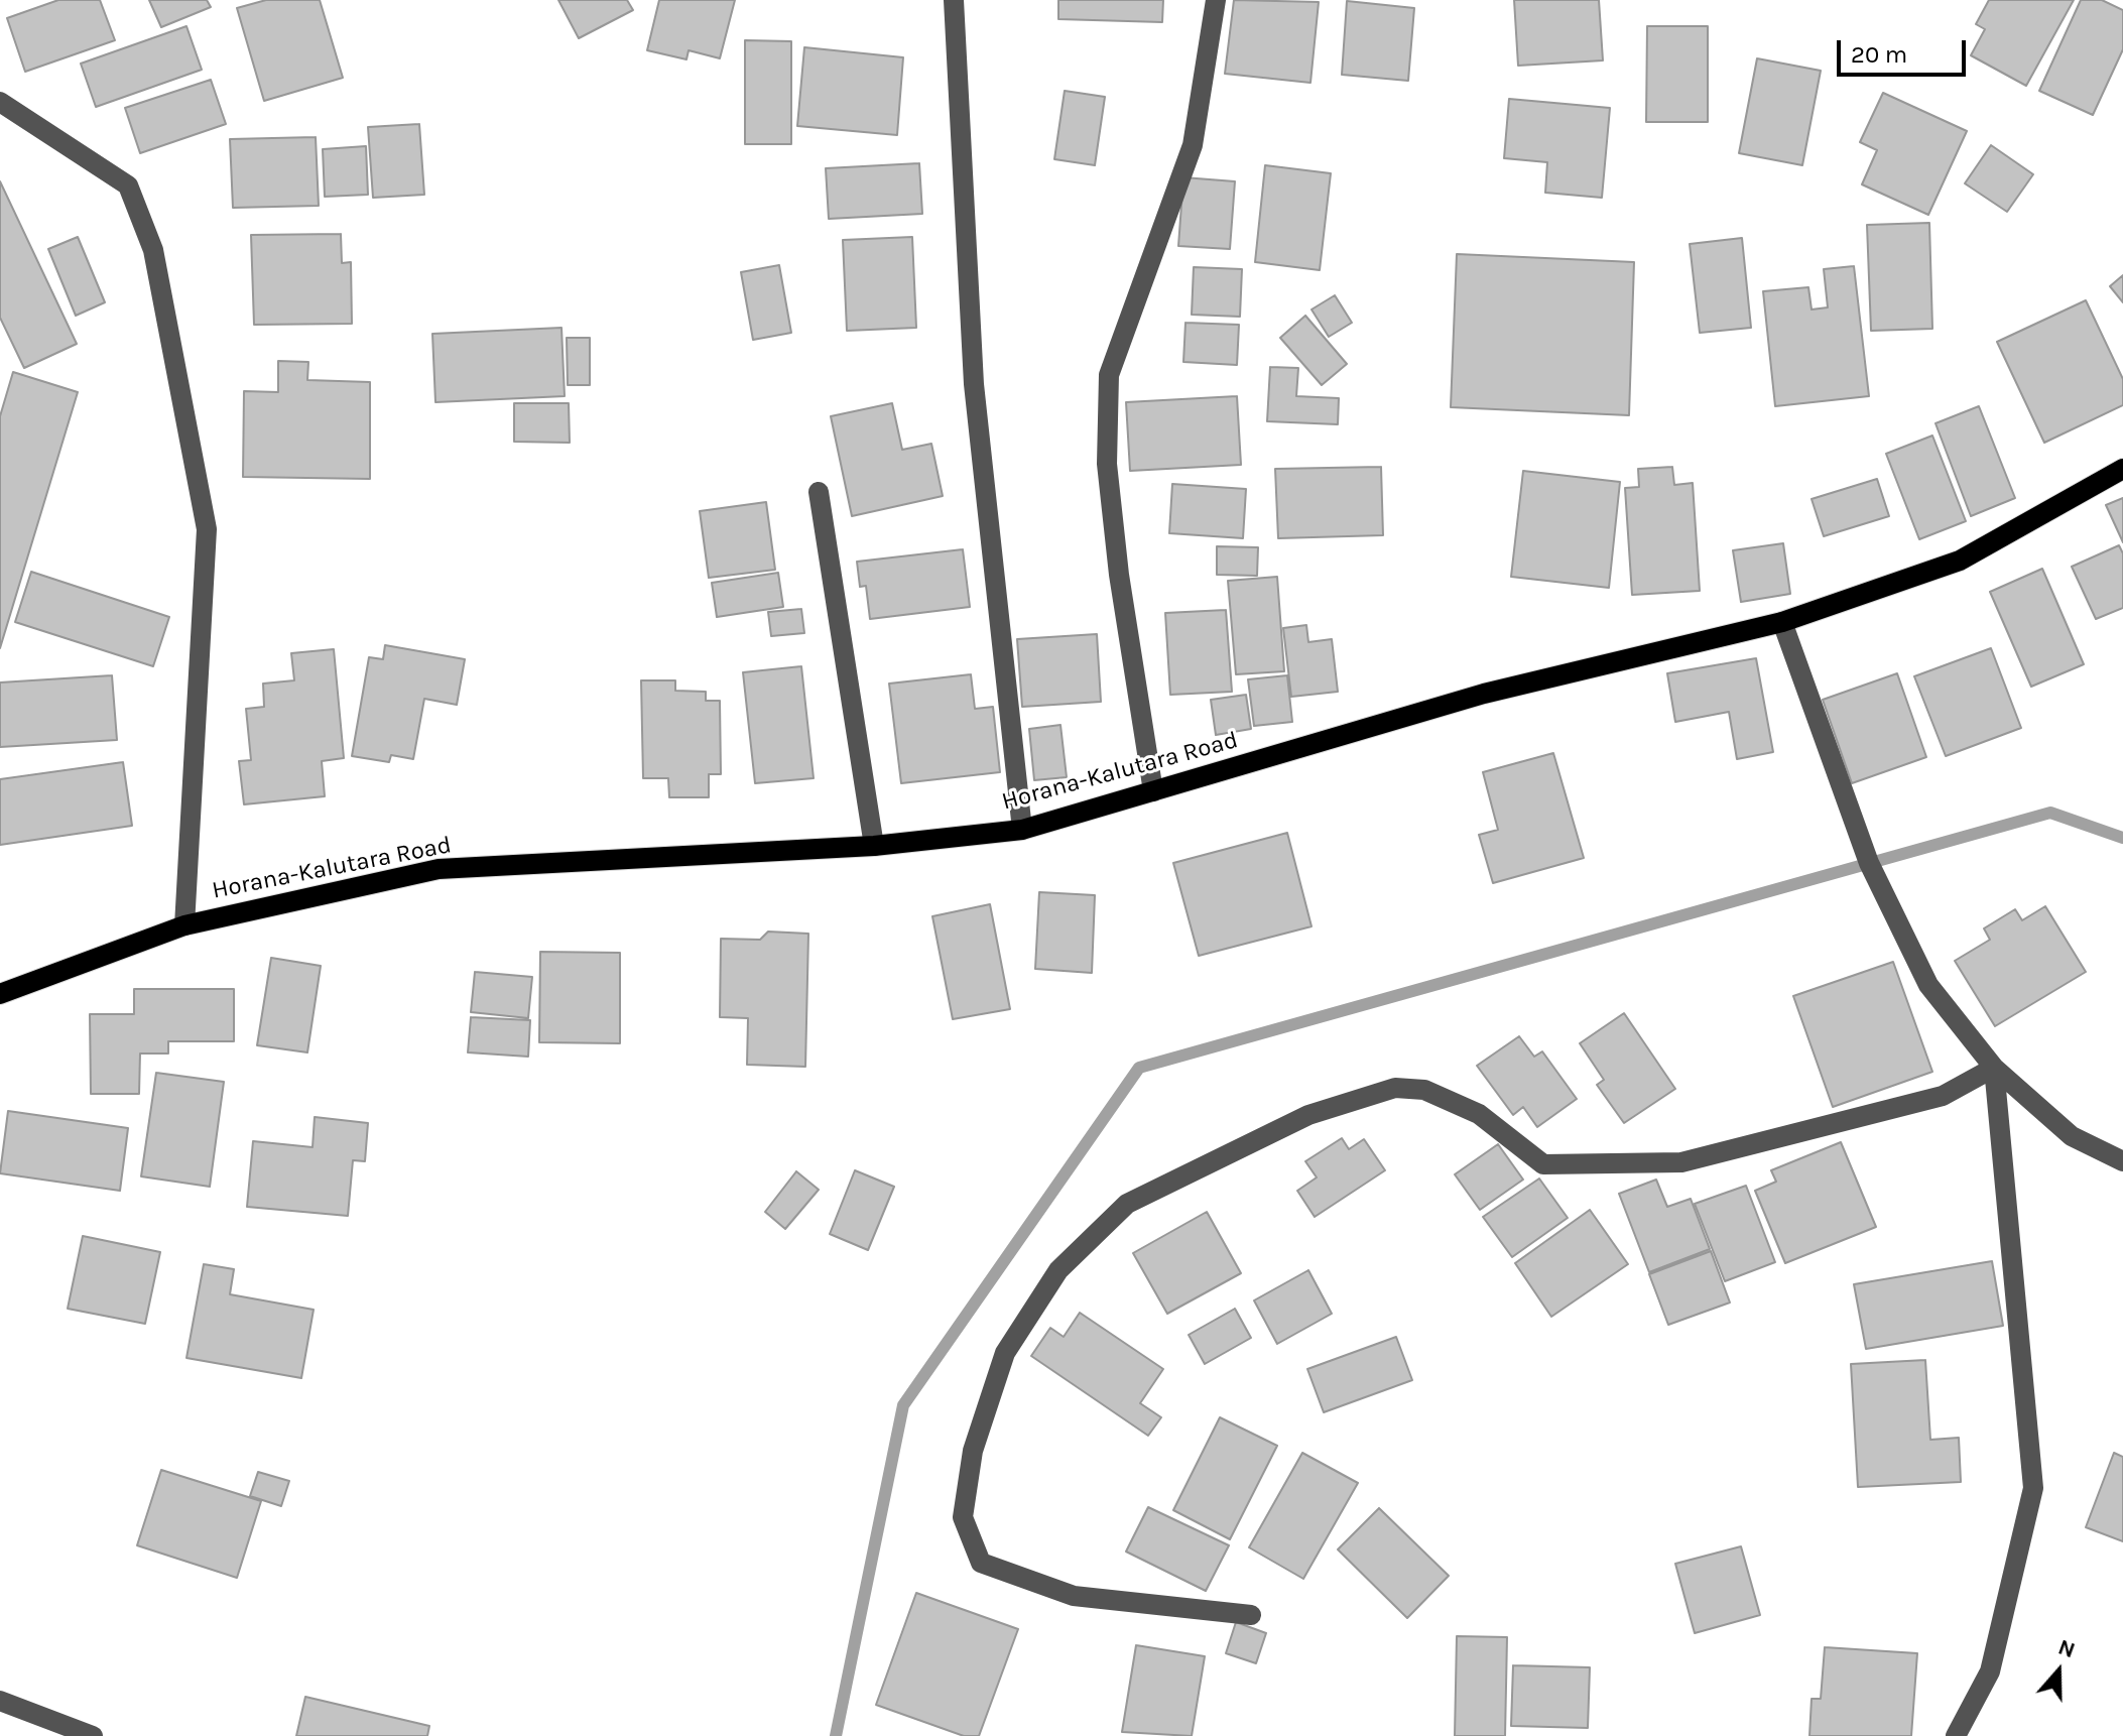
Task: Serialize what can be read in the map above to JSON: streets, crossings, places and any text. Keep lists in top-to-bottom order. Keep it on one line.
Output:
{"streets":{"main road":["Horana-Kalutara Road"]},"scale_bar":"20 m","north":"top"}
